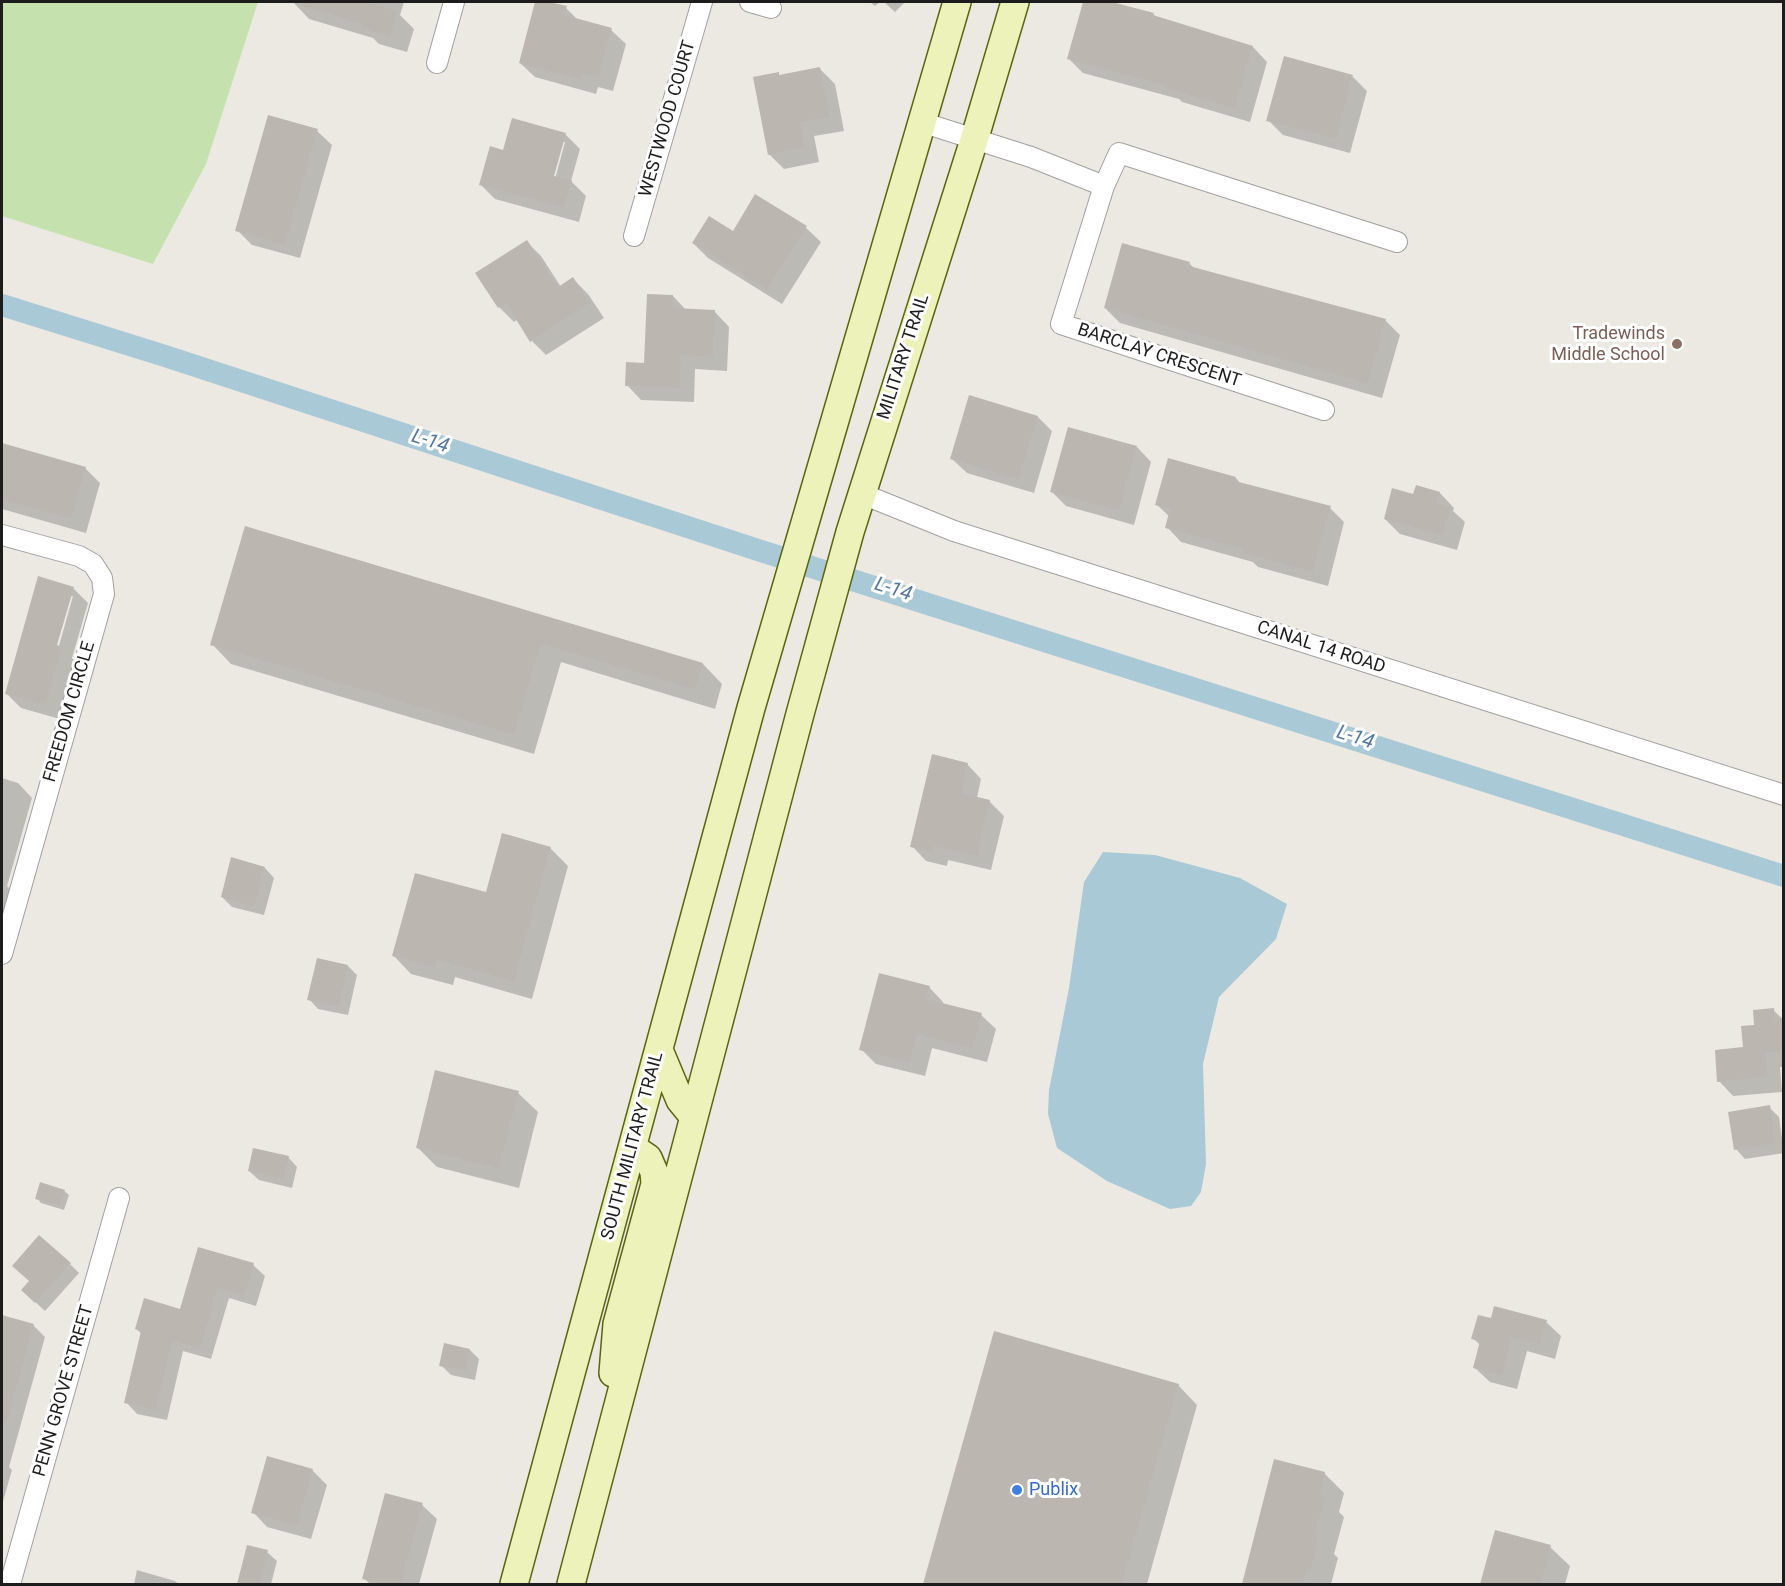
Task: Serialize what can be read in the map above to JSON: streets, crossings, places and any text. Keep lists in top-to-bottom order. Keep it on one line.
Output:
{"streets":{"main road":["MILITARY TRAIL","SOUTH MILITARY TRAIL"],"street":["WESTWOOD COURT","BARCLAY CRESCENT","CANAL 14 ROAD","FREEDOM CIRCLE","PENN GROVE STREET"]},"crossings":[["MILITARY TRAIL","CANAL 14 ROAD"]],"water":["L-14"],"places":["Tradewinds Middle School","Publix"]}
